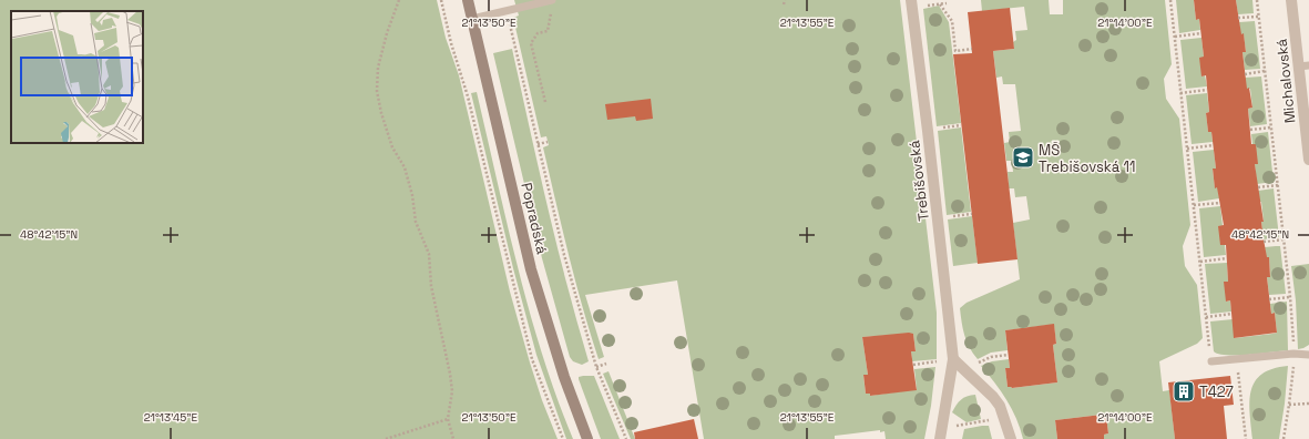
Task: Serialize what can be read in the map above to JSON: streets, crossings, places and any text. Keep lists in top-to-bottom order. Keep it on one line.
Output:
{"streets":{"street":["Michalovská","Trebišovská","Popradská"]},"places":{"school or university":["MŠ Trebišovská 11"],"building":["T427"]},"coordinates":["21°13'50\"E","21°13'55\"E","21°14'00\"E","48°42'15\"N","21°13'45\"E"]}
